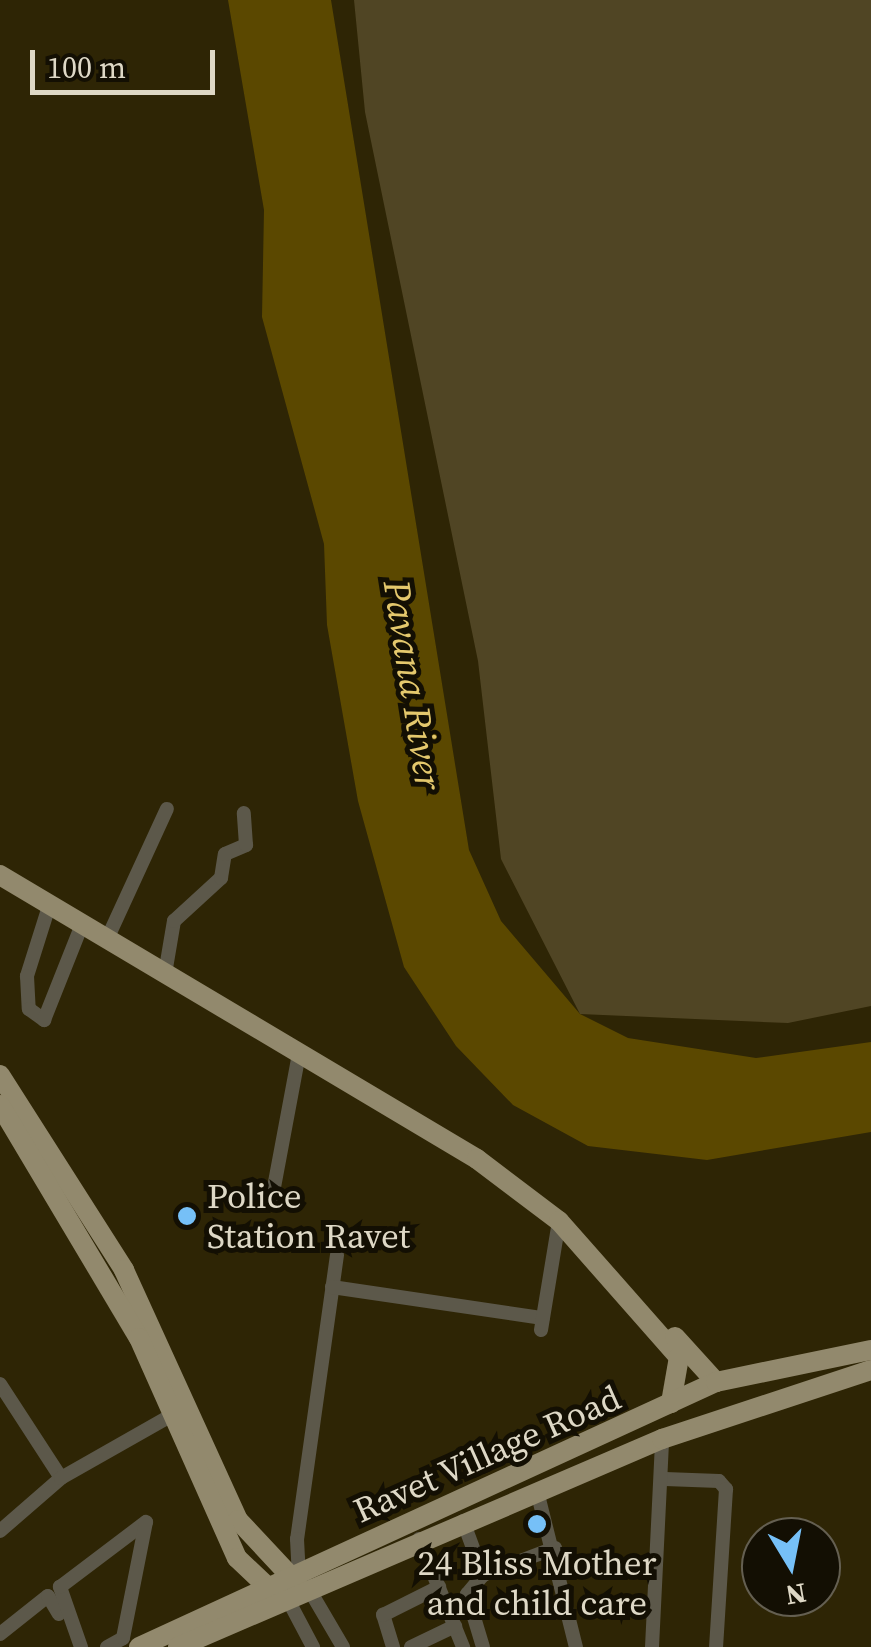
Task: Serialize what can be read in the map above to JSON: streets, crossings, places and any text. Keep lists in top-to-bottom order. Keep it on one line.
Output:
{"streets":{"main road":["Ravet Village Road"]},"water":["Pavana River"],"places":["Police Station Ravet","24 Bliss Mother and child care"],"scale_bar":"100 m","north":"bottom"}
